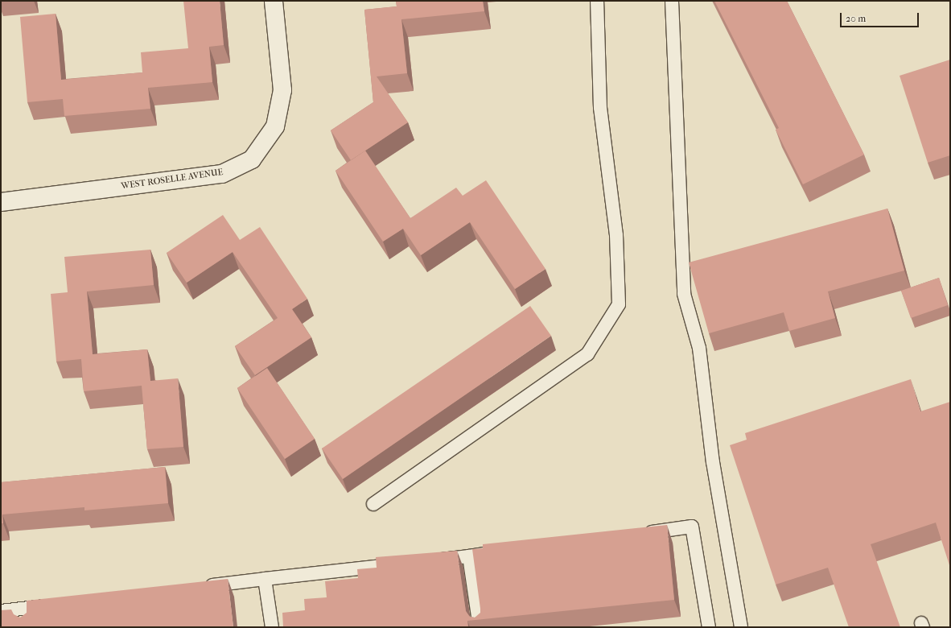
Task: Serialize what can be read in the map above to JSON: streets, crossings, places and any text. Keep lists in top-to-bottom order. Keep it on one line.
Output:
{"streets":{"street":["WEST ROSELLE AVENUE"]},"scale_bar":"20 m"}
